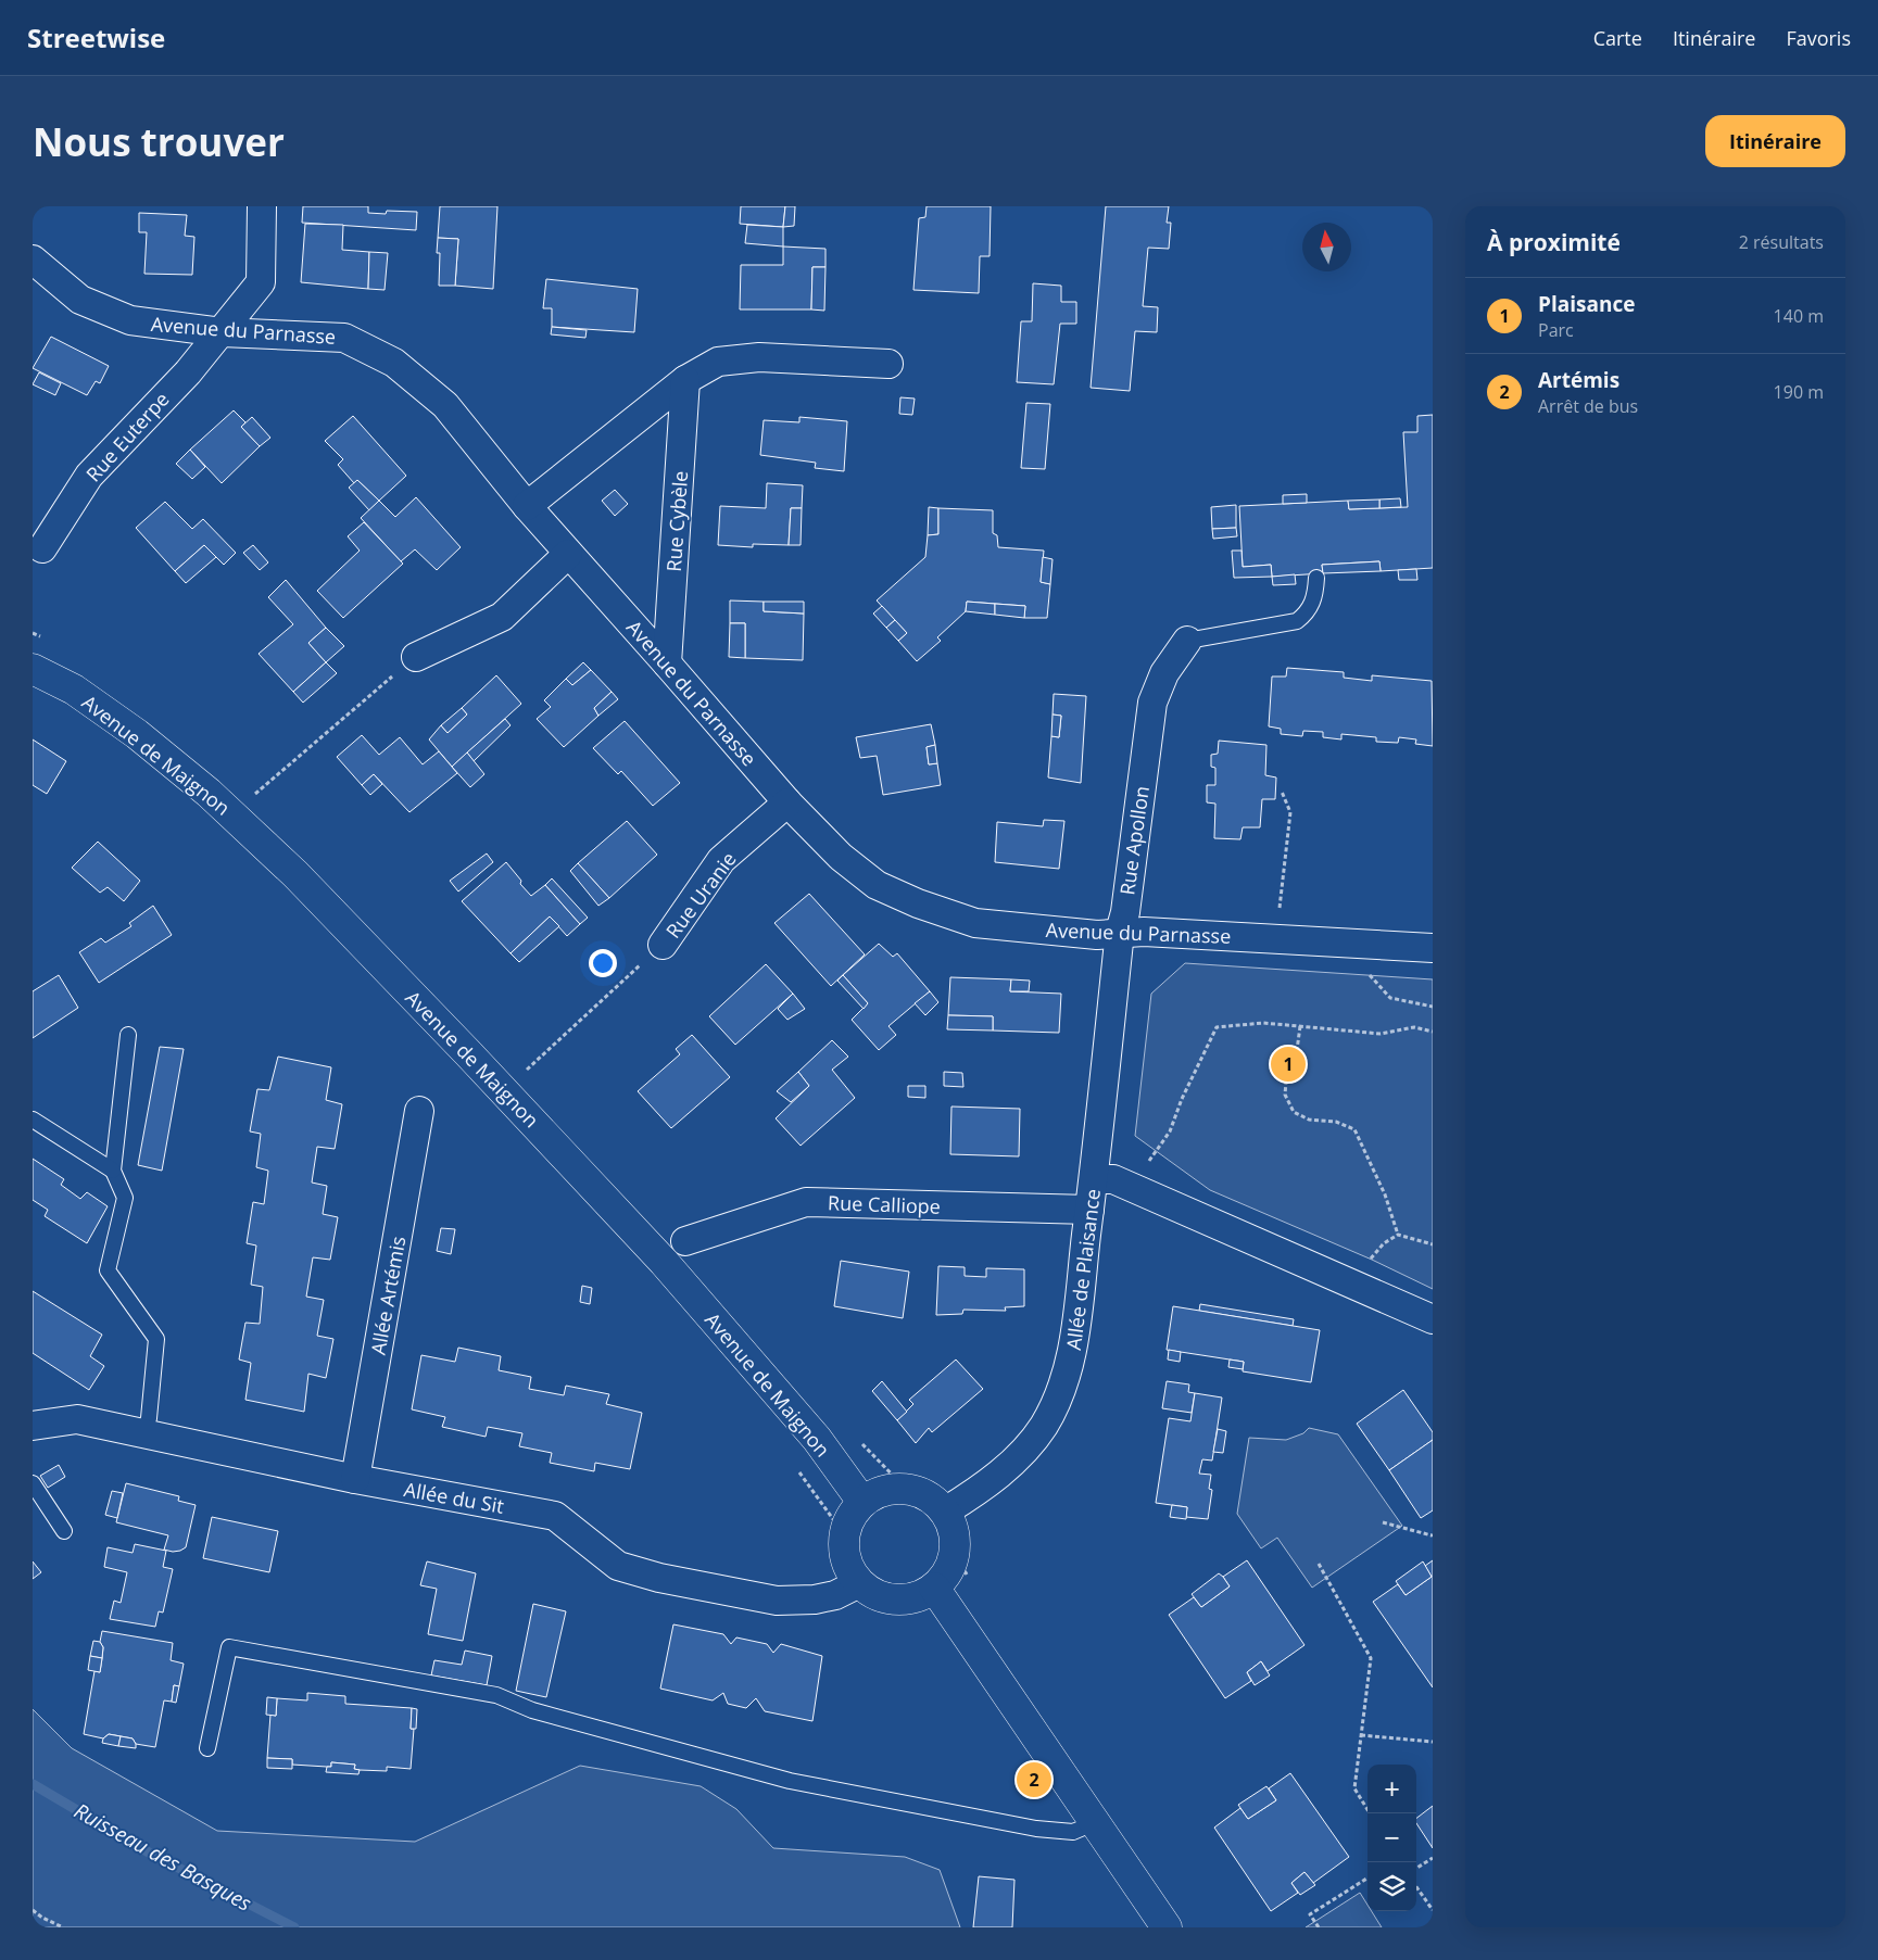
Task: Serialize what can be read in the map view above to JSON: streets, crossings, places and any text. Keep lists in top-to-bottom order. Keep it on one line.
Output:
{"streets":{"street":["Avenue du Parnasse","Rue Euterpe","Rue Cybèle","Avenue de Maignon","Rue Apollon","Rue Uranie","Rue Calliope","Allée de Plaisance","Allée Artémis","Allée du Sit"]},"crossings":[["Avenue du Parnasse","Rue Euterpe"],["Avenue du Parnasse","Rue Cybèle"],["Avenue du Parnasse","Rue Apollon"],["Avenue du Parnasse","Rue Uranie"],["Avenue de Maignon","Allée de Plaisance"],["Avenue de Maignon","Allée du Sit"],["Rue Apollon","Allée de Plaisance"],["Rue Calliope","Allée de Plaisance"],["Allée de Plaisance","Allée du Sit"],["Allée Artémis","Allée du Sit"]],"water":["Ruisseau des Basques"],"north":"top","page":{"header":"Streetwise","nav":["Carte","Itinéraire","Favoris"],"buttons":"Itinéraire","title":"Nous trouver","heading":["À proximité","2 résultats"],"list":[{"mark":"1","name":"Plaisance","note":"Parc","value":"140 m"},{"mark":"2","name":"Artémis","note":"Arrêt de bus","value":"190 m"}],"pins":["1","2"],"map_buttons":["+","−"]}}
